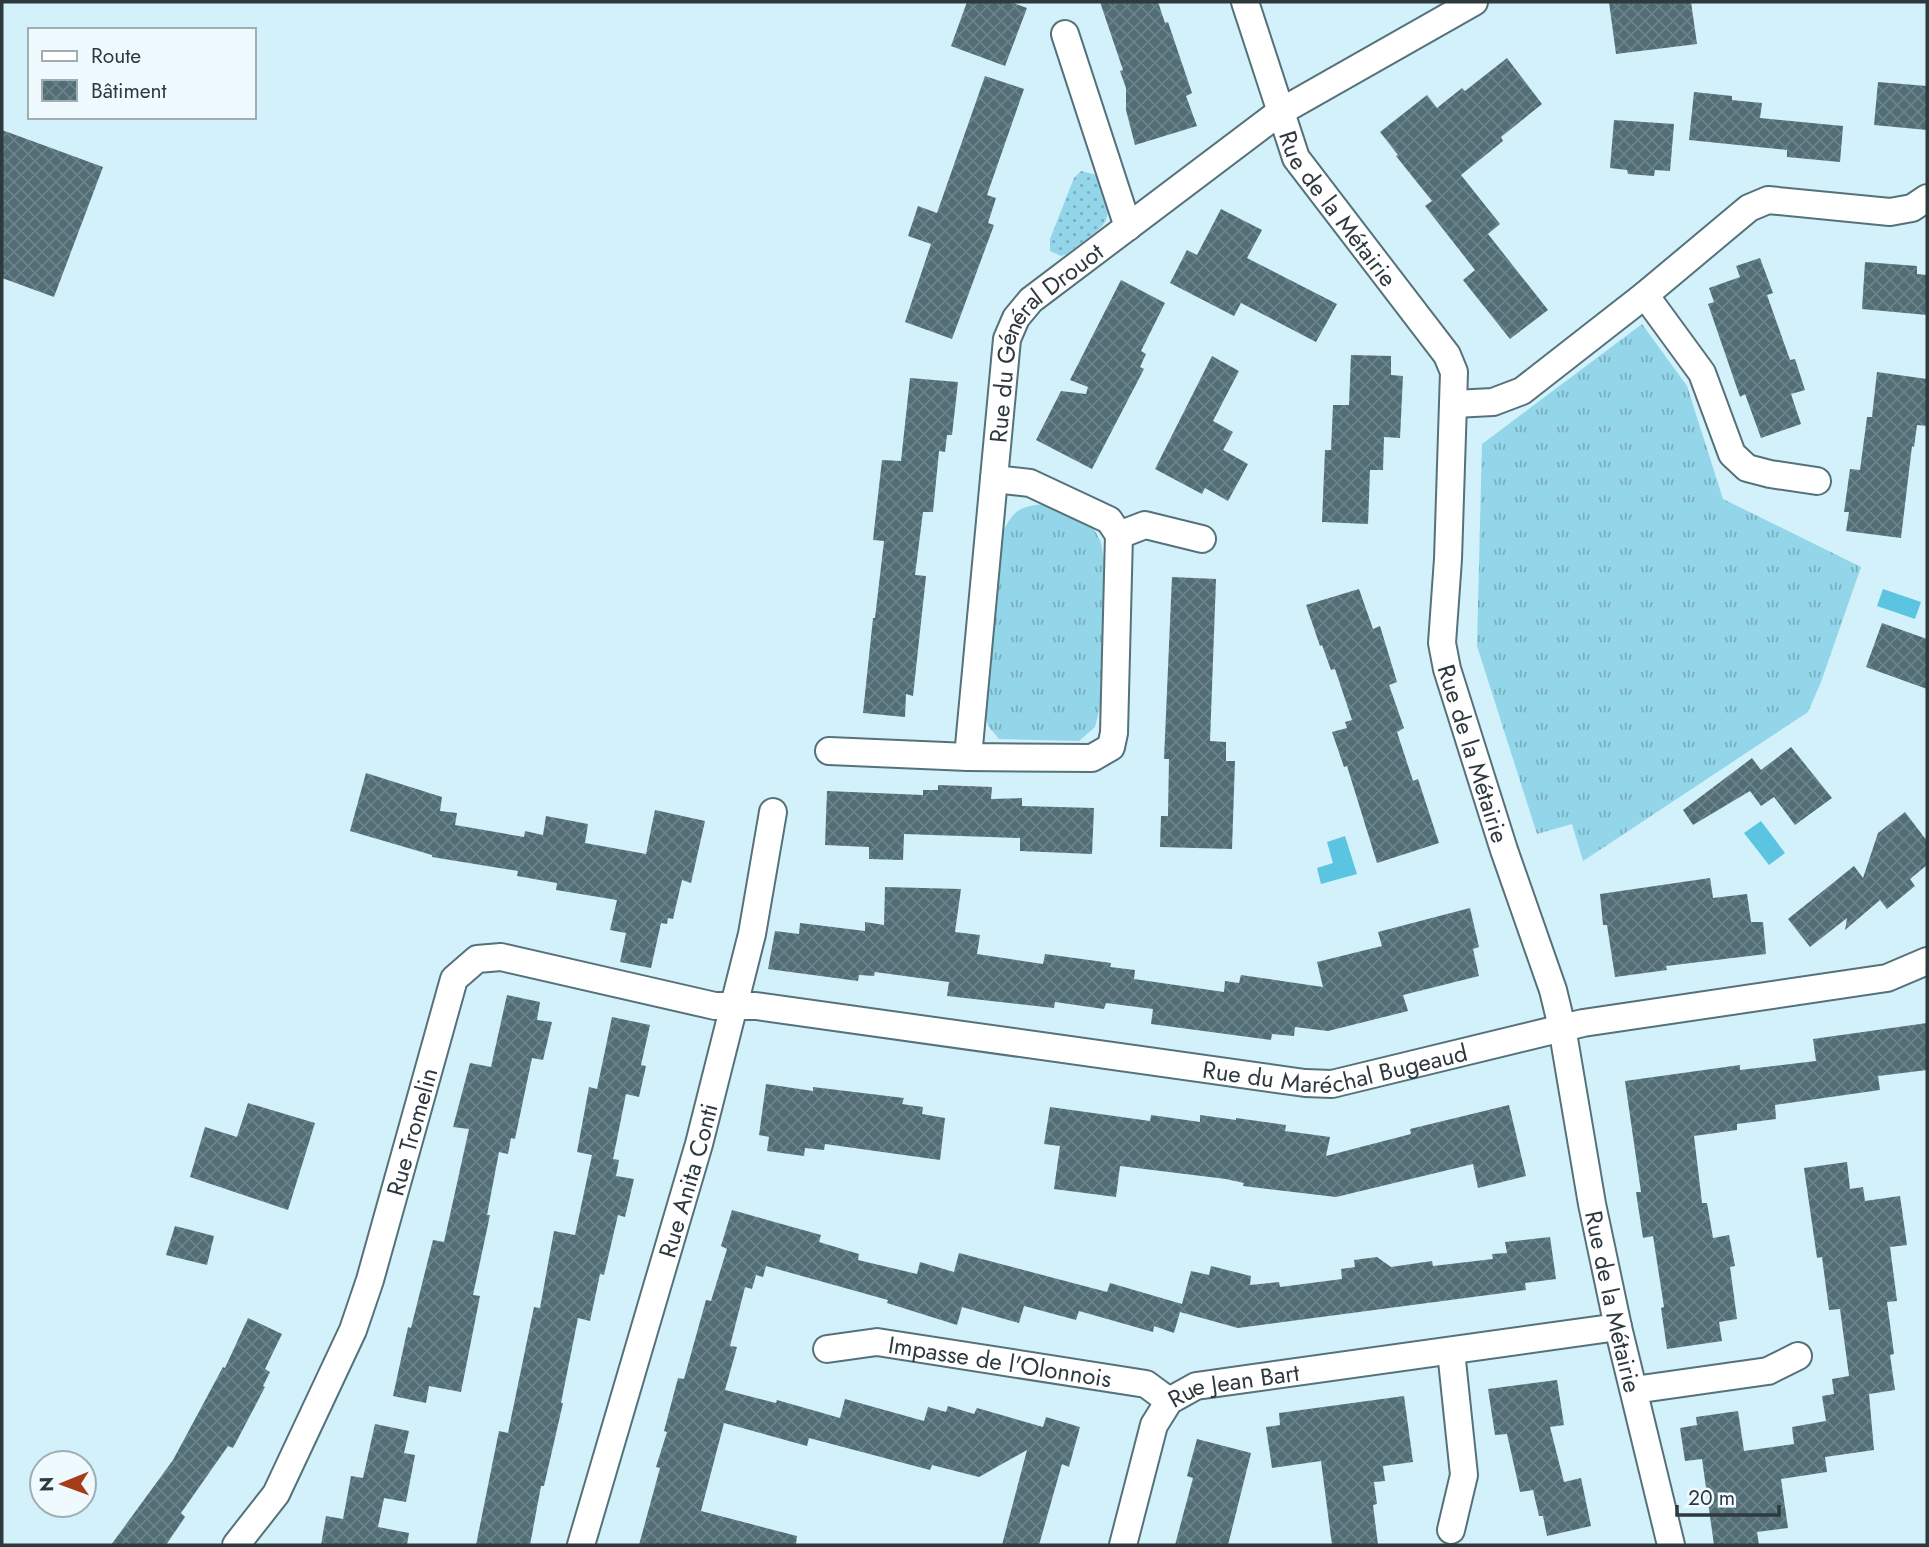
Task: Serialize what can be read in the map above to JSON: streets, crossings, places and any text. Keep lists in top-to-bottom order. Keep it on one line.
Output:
{"streets":{"street":["Rue de la Métairie","Rue du Général Drouot","Rue du Maréchal Bugeaud","Rue Tromelin","Rue Anita Conti","Impasse de l'Olonnois","Rue Jean Bart"]},"crossings":[["Rue de la Métairie","Rue du Général Drouot"],["Rue de la Métairie","Rue du Maréchal Bugeaud"],["Rue de la Métairie","Rue Jean Bart"],["Rue du Maréchal Bugeaud","Rue Tromelin"],["Rue du Maréchal Bugeaud","Rue Anita Conti"],["Rue Tromelin","Rue Anita Conti"],["Impasse de l'Olonnois","Rue Jean Bart"]],"legend":["Route","Bâtiment"],"scale_bar":"20 m","north":"left"}
